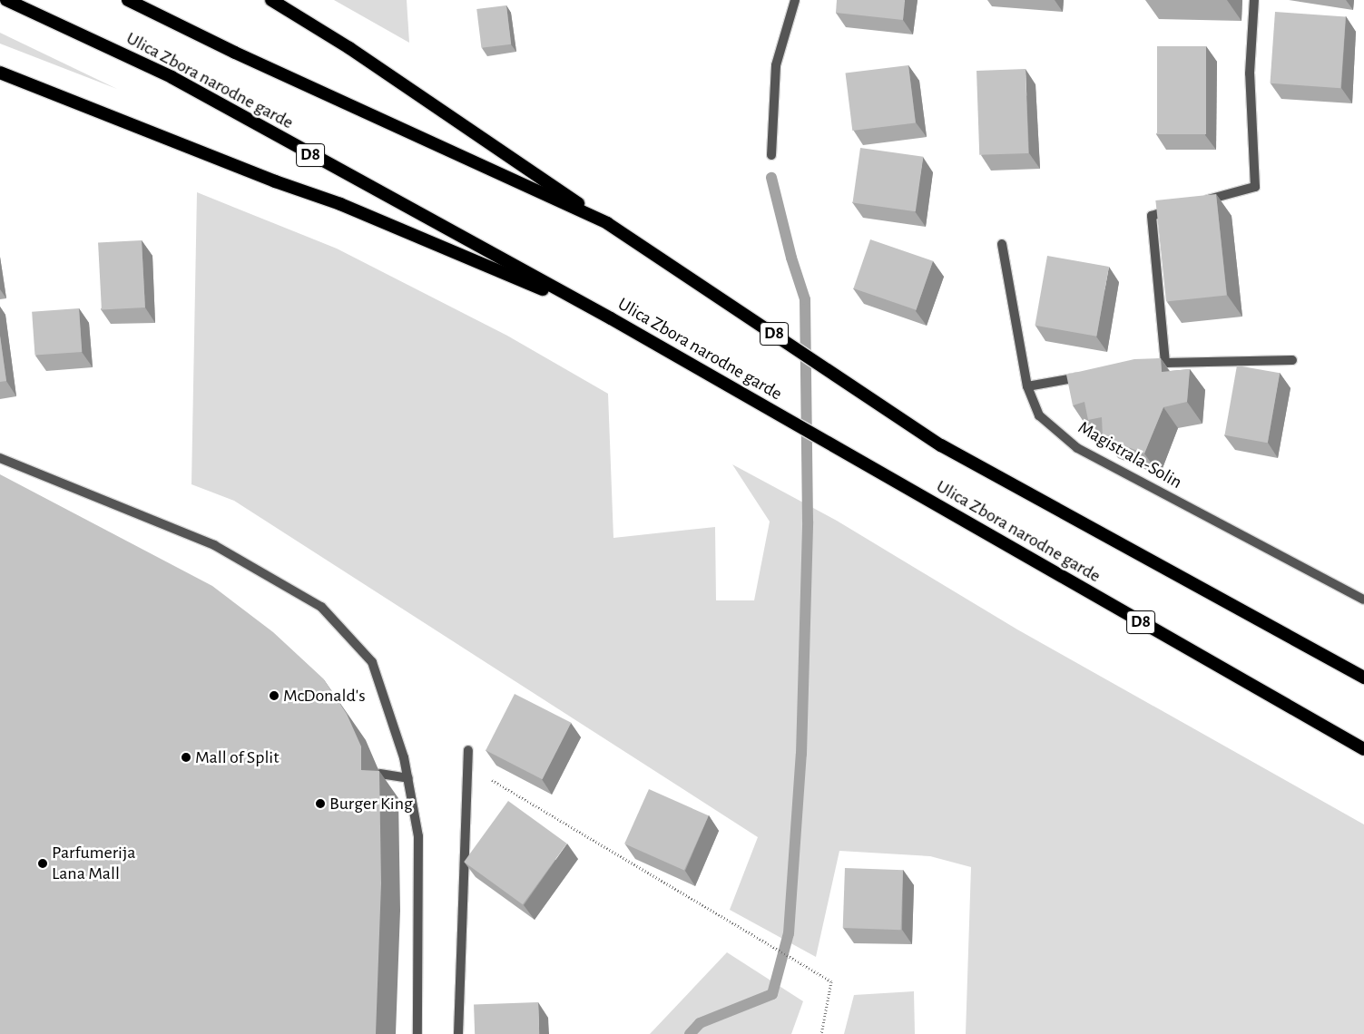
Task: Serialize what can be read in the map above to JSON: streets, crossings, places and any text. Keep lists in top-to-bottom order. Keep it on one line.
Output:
{"streets":{"highway":["Ulica Zbora narodne garde","D8"],"street":["Magistrala-Solin"]},"places":["McDonald's","Mall of Split","Burger King","Parfumerija Lana Mall"]}
